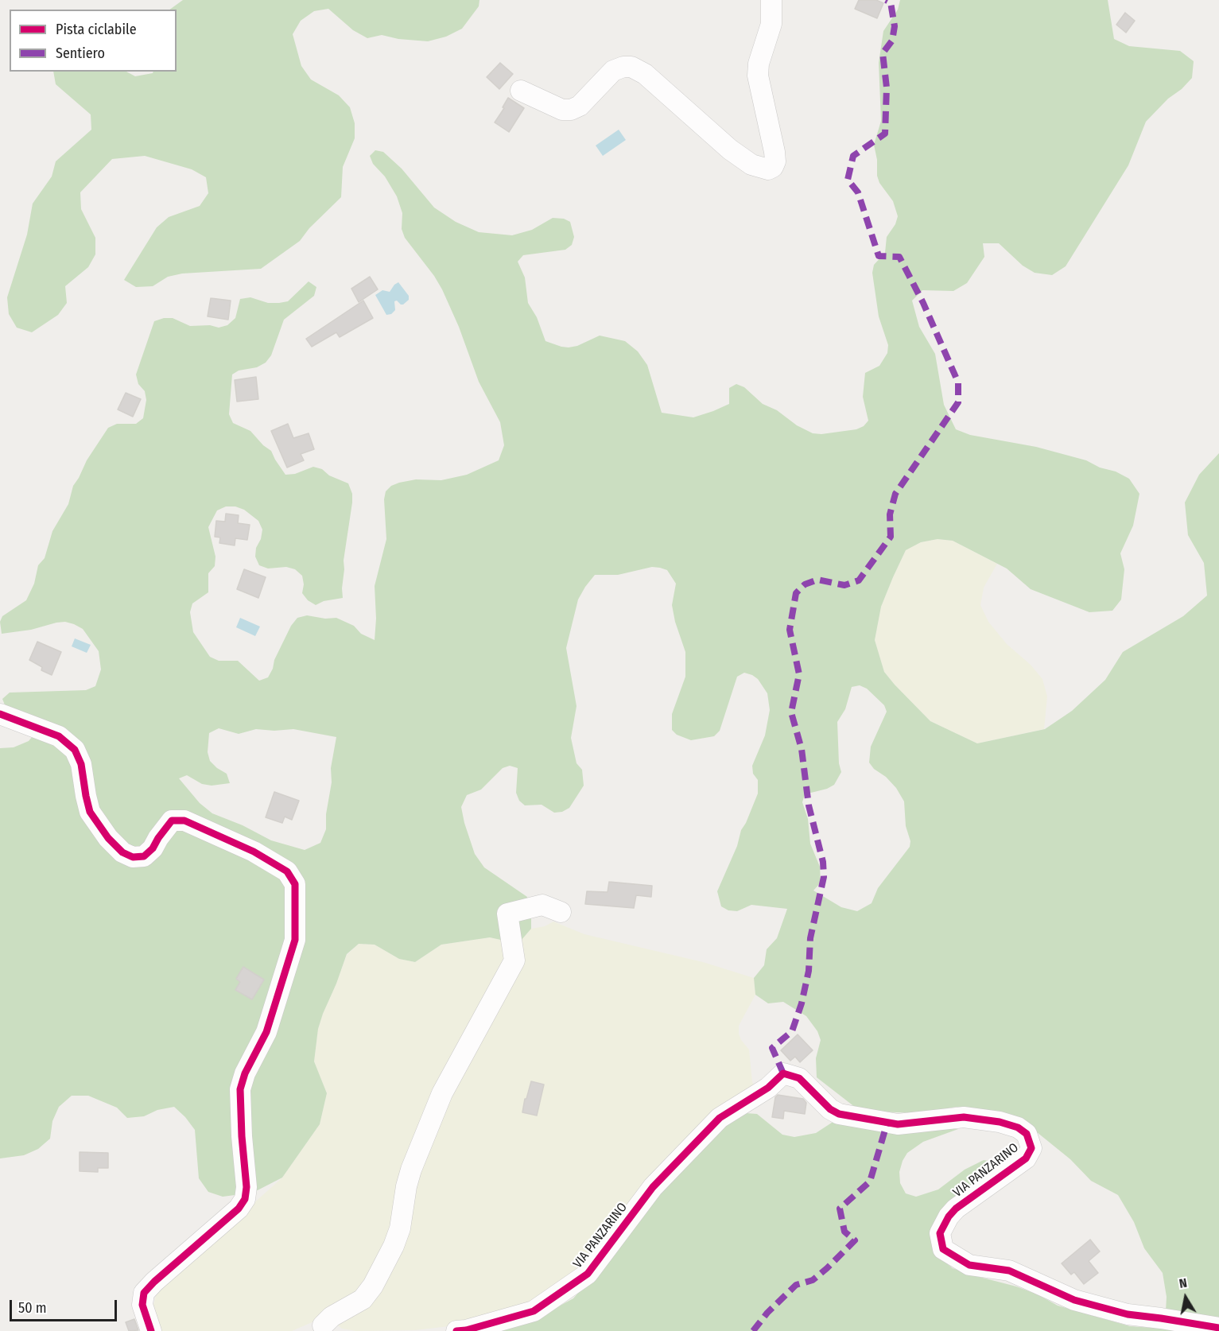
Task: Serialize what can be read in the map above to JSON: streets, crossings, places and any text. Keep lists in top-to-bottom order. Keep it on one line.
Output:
{"streets":{"street":["VIA PANZARINO"]},"legend":["Pista ciclabile","Sentiero"],"scale_bar":"50 m","north":"top"}
